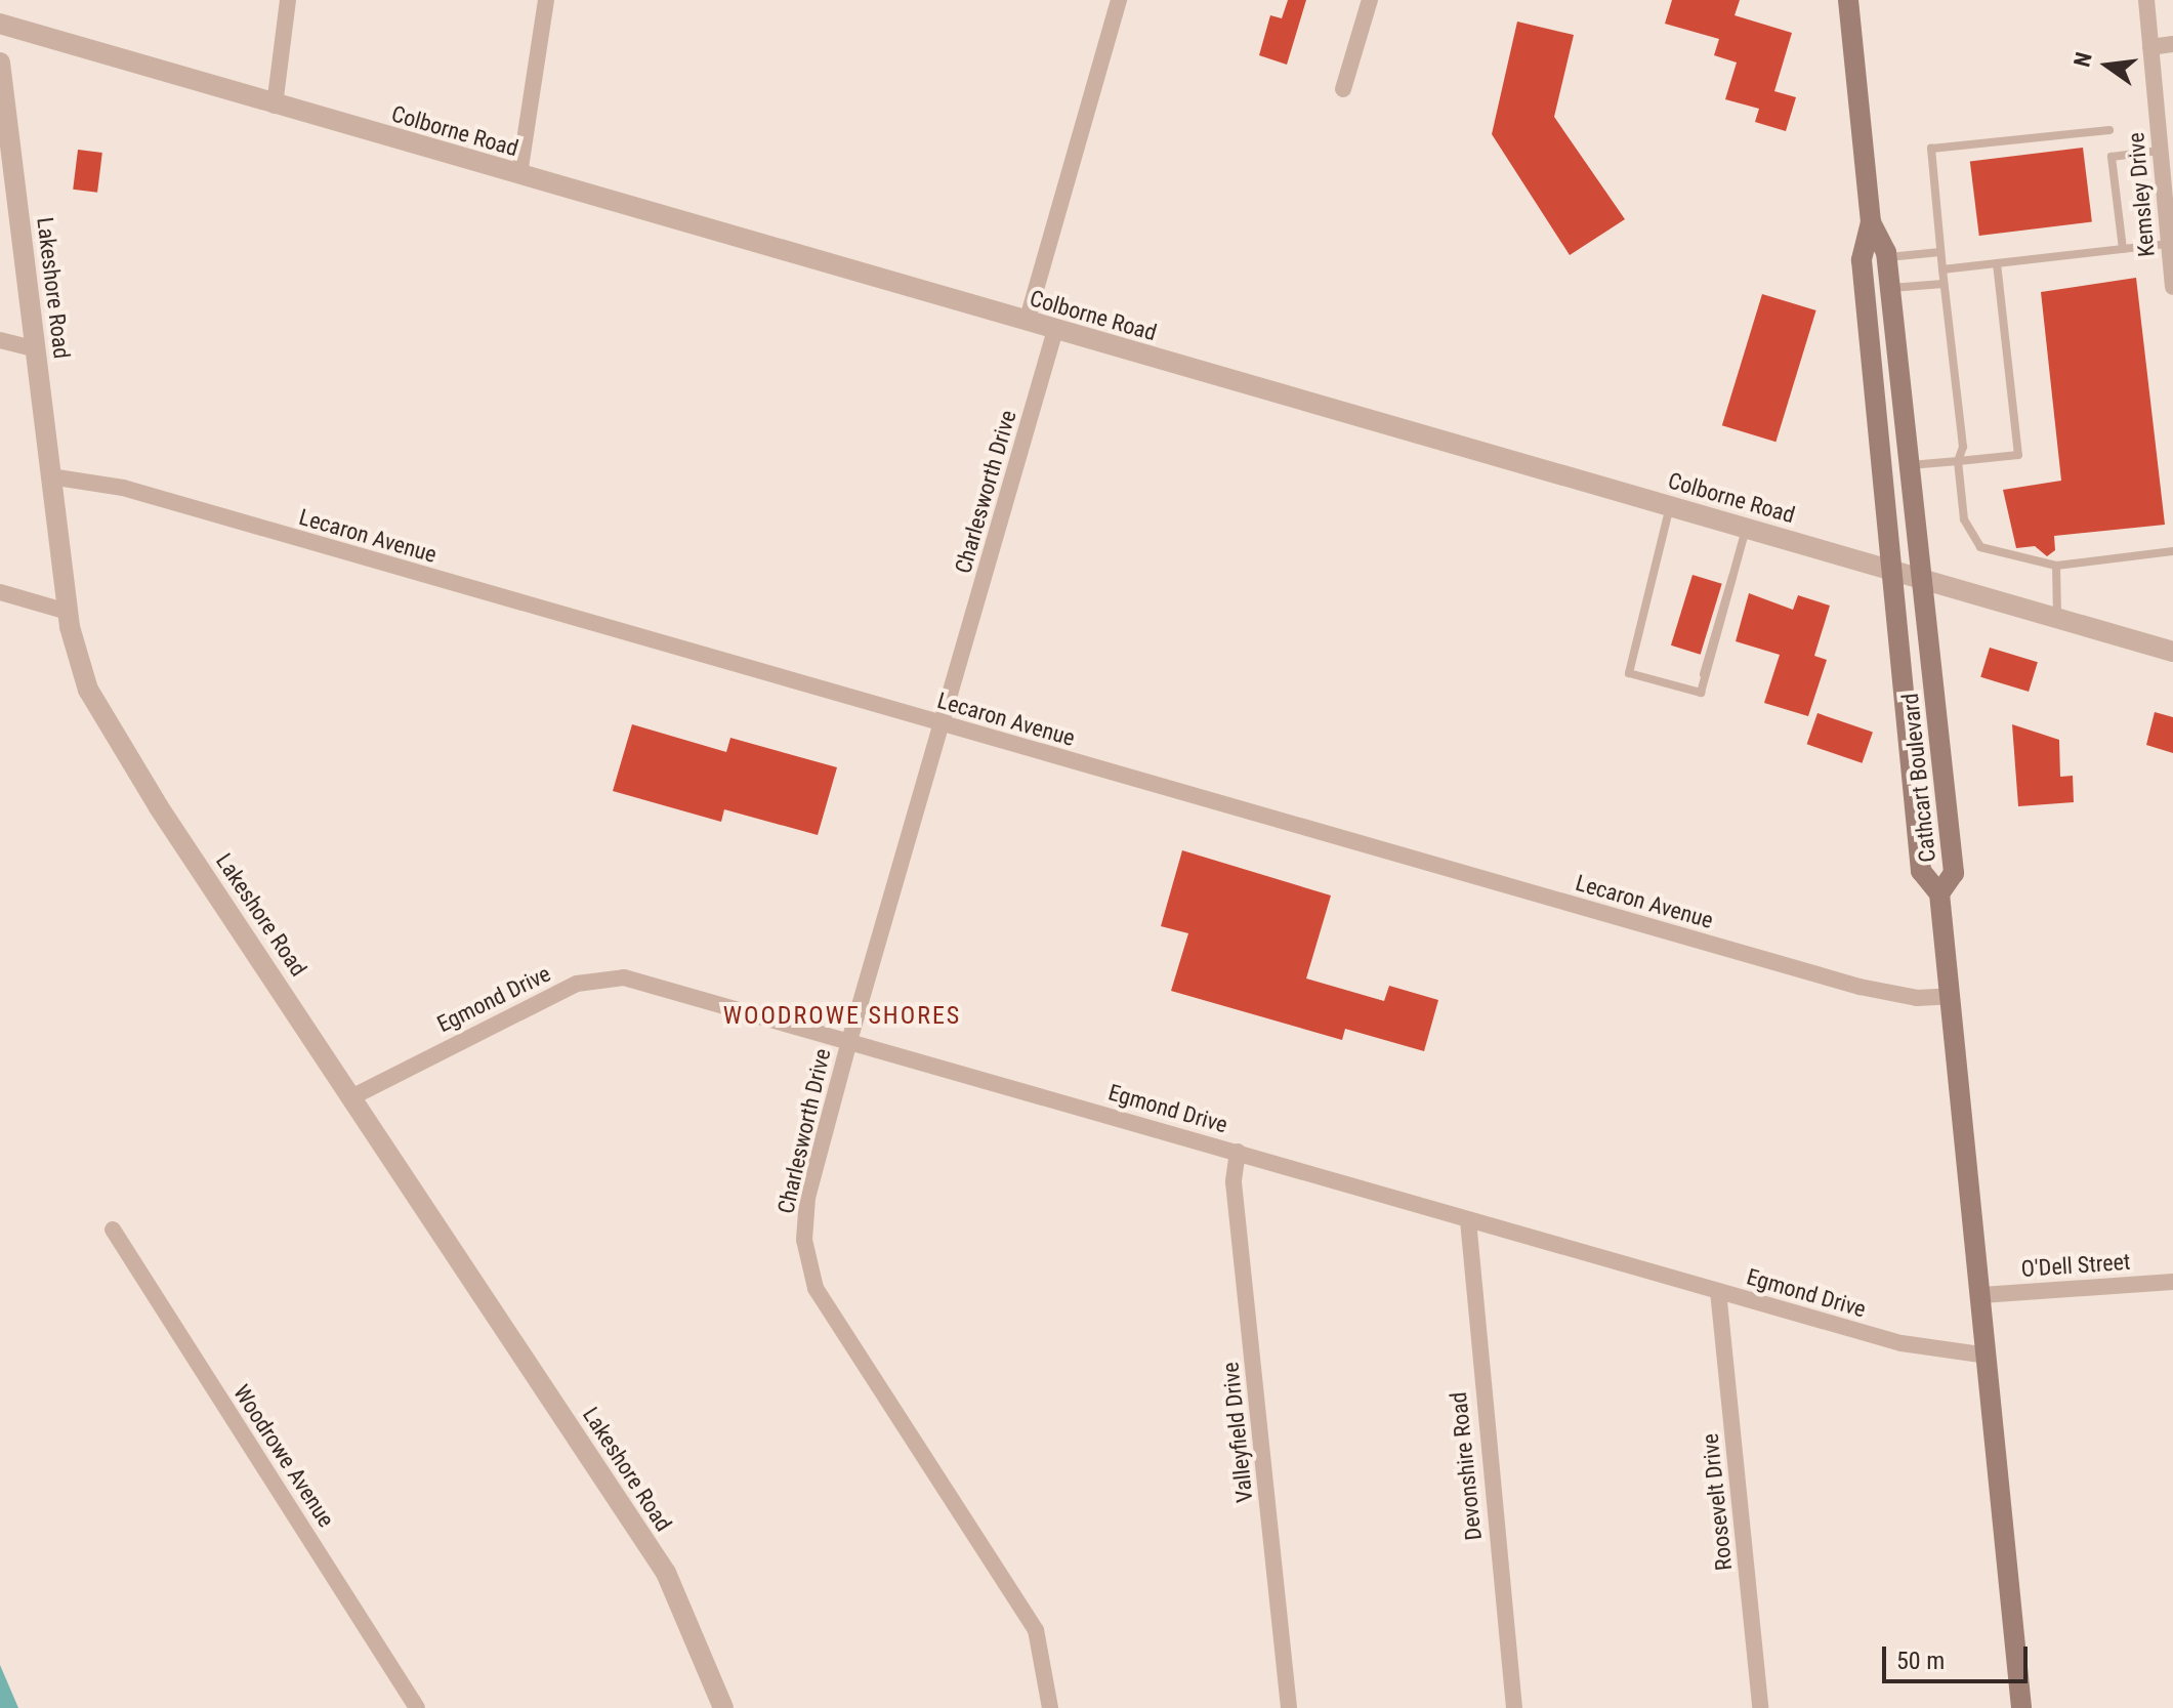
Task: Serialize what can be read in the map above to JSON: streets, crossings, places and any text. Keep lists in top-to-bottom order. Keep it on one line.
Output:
{"streets":{"main road":["Cathcart Boulevard"],"street":["Colborne Road","Kemsley Drive","Lakeshore Road","Charlesworth Drive","Lecaron Avenue","Egmond Drive","O'Dell Street","Valleyfield Drive","Woodrowe Avenue","Devonshire Road","Roosevelt Drive"]},"crossings":[["Colborne Road","Charlesworth Drive"],["Colborne Road","Cathcart Boulevard"],["Lakeshore Road","Lecaron Avenue"],["Lakeshore Road","Egmond Drive"],["Charlesworth Drive","Lecaron Avenue"],["Charlesworth Drive","Egmond Drive"],["Egmond Drive","Valleyfield Drive"],["Egmond Drive","Devonshire Road"],["Egmond Drive","Roosevelt Drive"]],"districts":["WOODROWE SHORES"],"scale_bar":"50 m","north":"left"}
